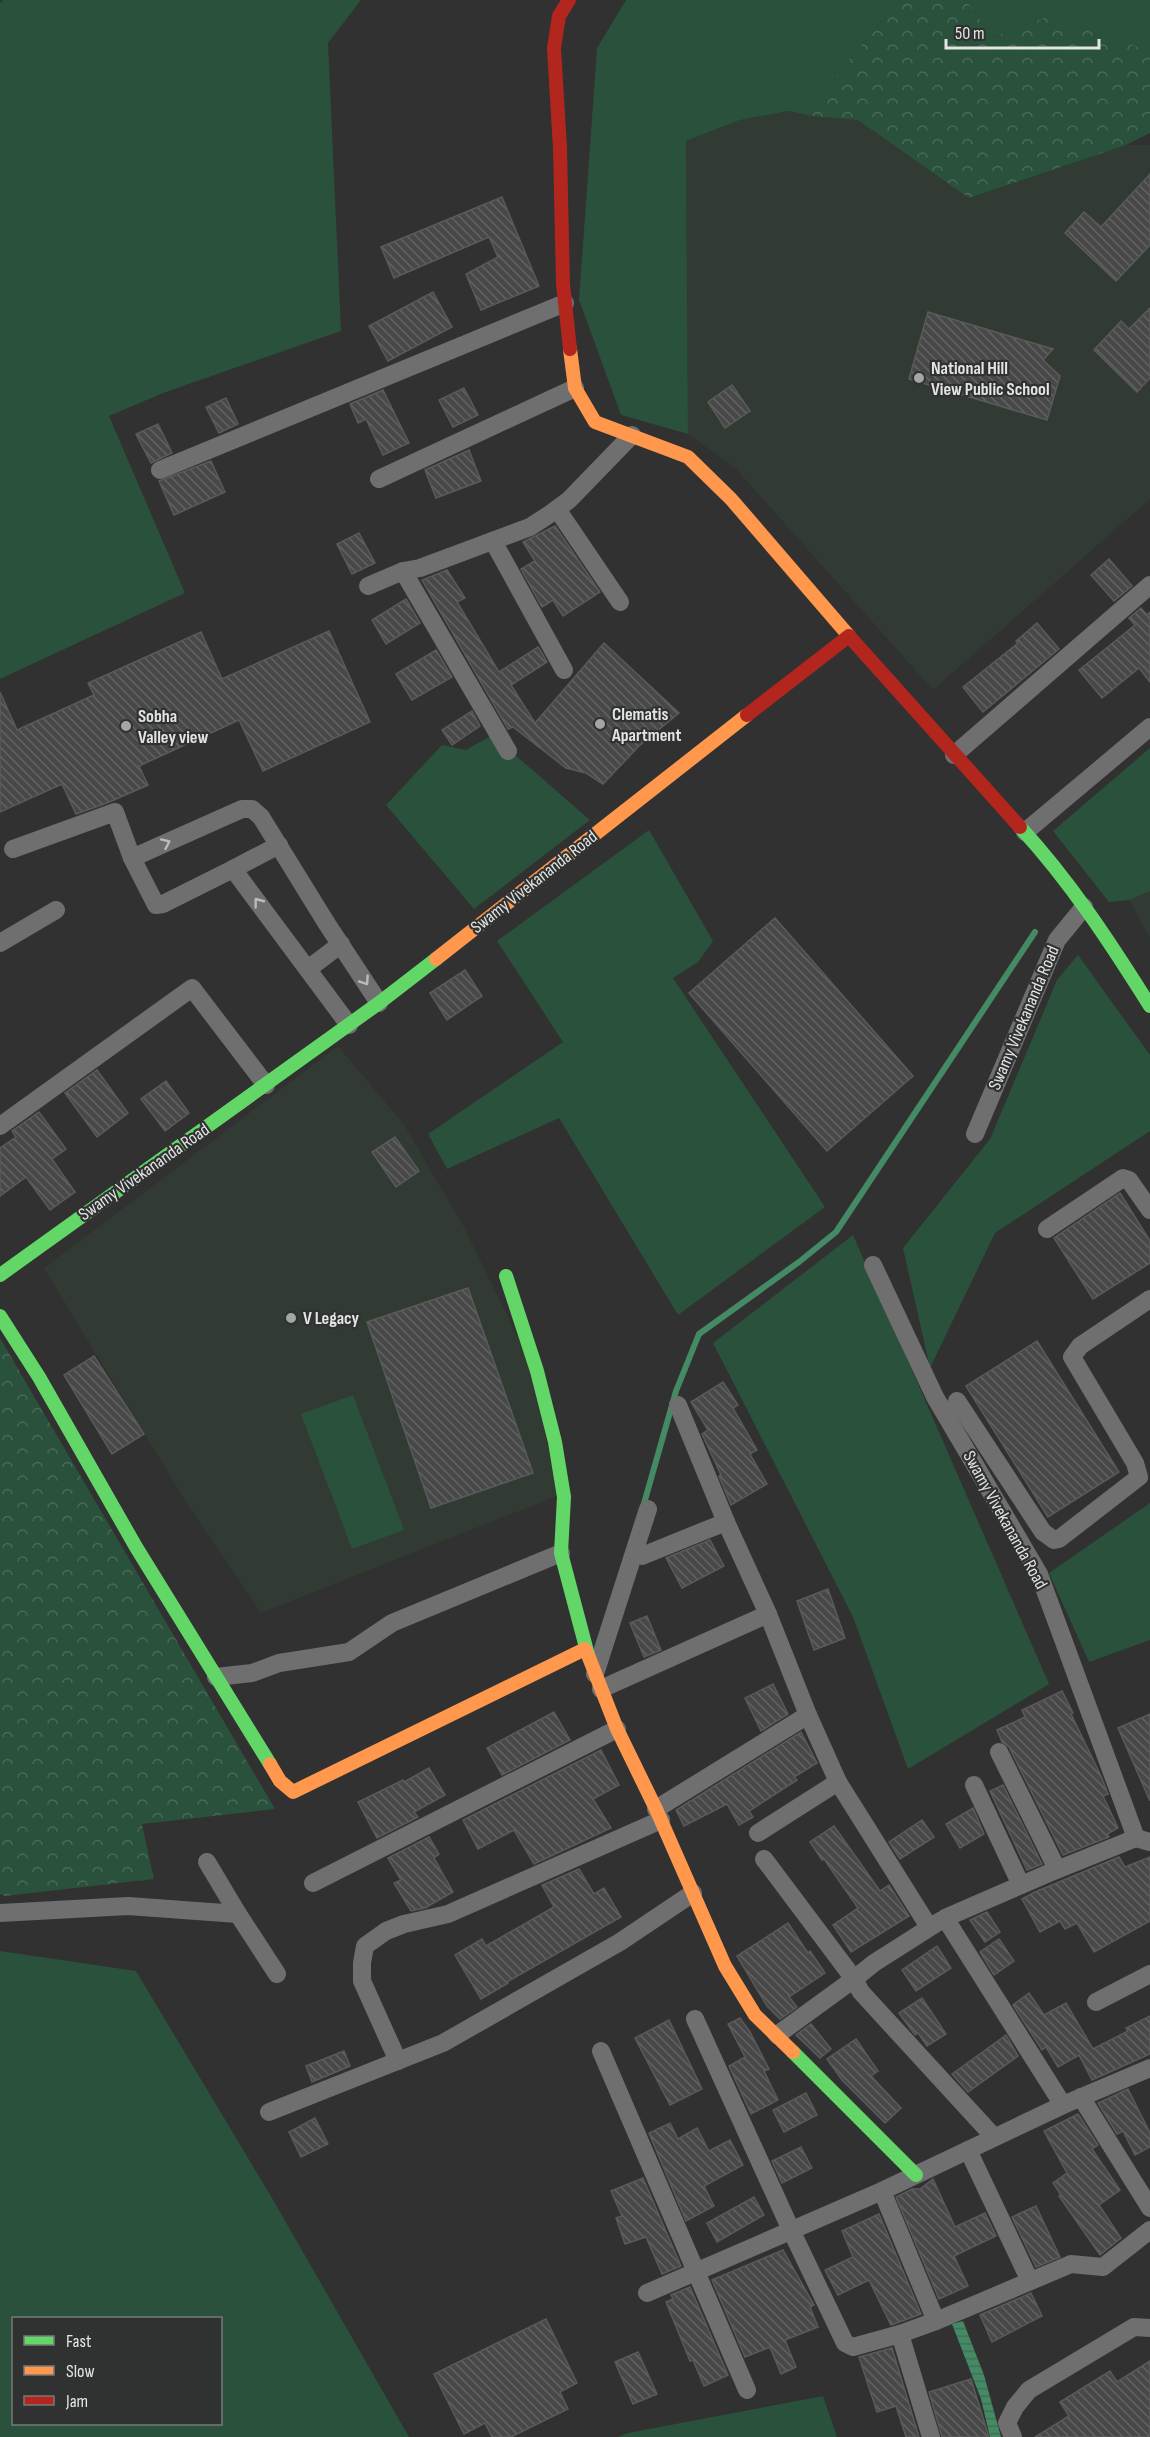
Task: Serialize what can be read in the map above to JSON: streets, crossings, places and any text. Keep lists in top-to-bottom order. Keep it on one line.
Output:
{"streets":{"street":["Swamy Vivekananda Road"]},"places":["National Hill View Public School","Clematis Apartment","Sobha Valley view","V Legacy"],"legend":["Fast","Slow","Jam"],"scale_bar":"50 m"}
